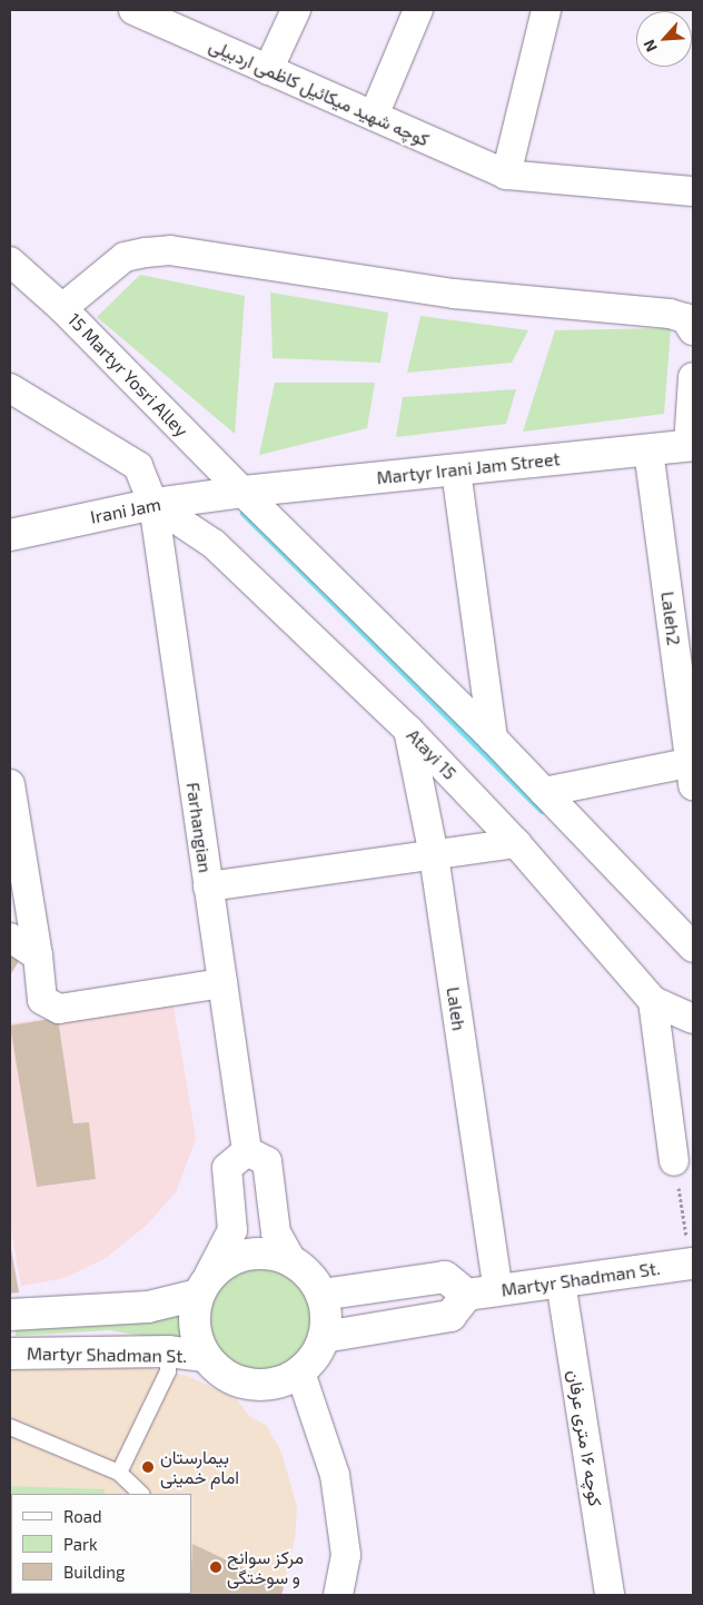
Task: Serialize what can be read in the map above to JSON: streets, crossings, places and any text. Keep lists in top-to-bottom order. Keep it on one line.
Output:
{"streets":{"street":["کوچه شهید میکائیل کاظمی اردبیلی","15 Martyr Yosri Alley","Martyr Irani Jam Street","Irani Jam","Laleh2","Atayi 15","Farhangian","Laleh","Martyr Shadman St.","کوچه ۱۶ متری عرفان"]},"crossings":[["15 Martyr Yosri Alley","Martyr Irani Jam Street"],["15 Martyr Yosri Alley","Irani Jam"],["Martyr Irani Jam Street","Irani Jam"],["Martyr Irani Jam Street","Laleh2"],["Irani Jam","Atayi 15"],["Irani Jam","Farhangian"],["Atayi 15","Farhangian"],["Atayi 15","Laleh"],["Laleh","Martyr Shadman St."],["Martyr Shadman St.","کوچه ۱۶ متری عرفان"]],"places":["بیمارستان امام خمینی","مرکز سوانح و سوختگی"],"legend":["Road","Park","Building"],"north":"bottom left"}
